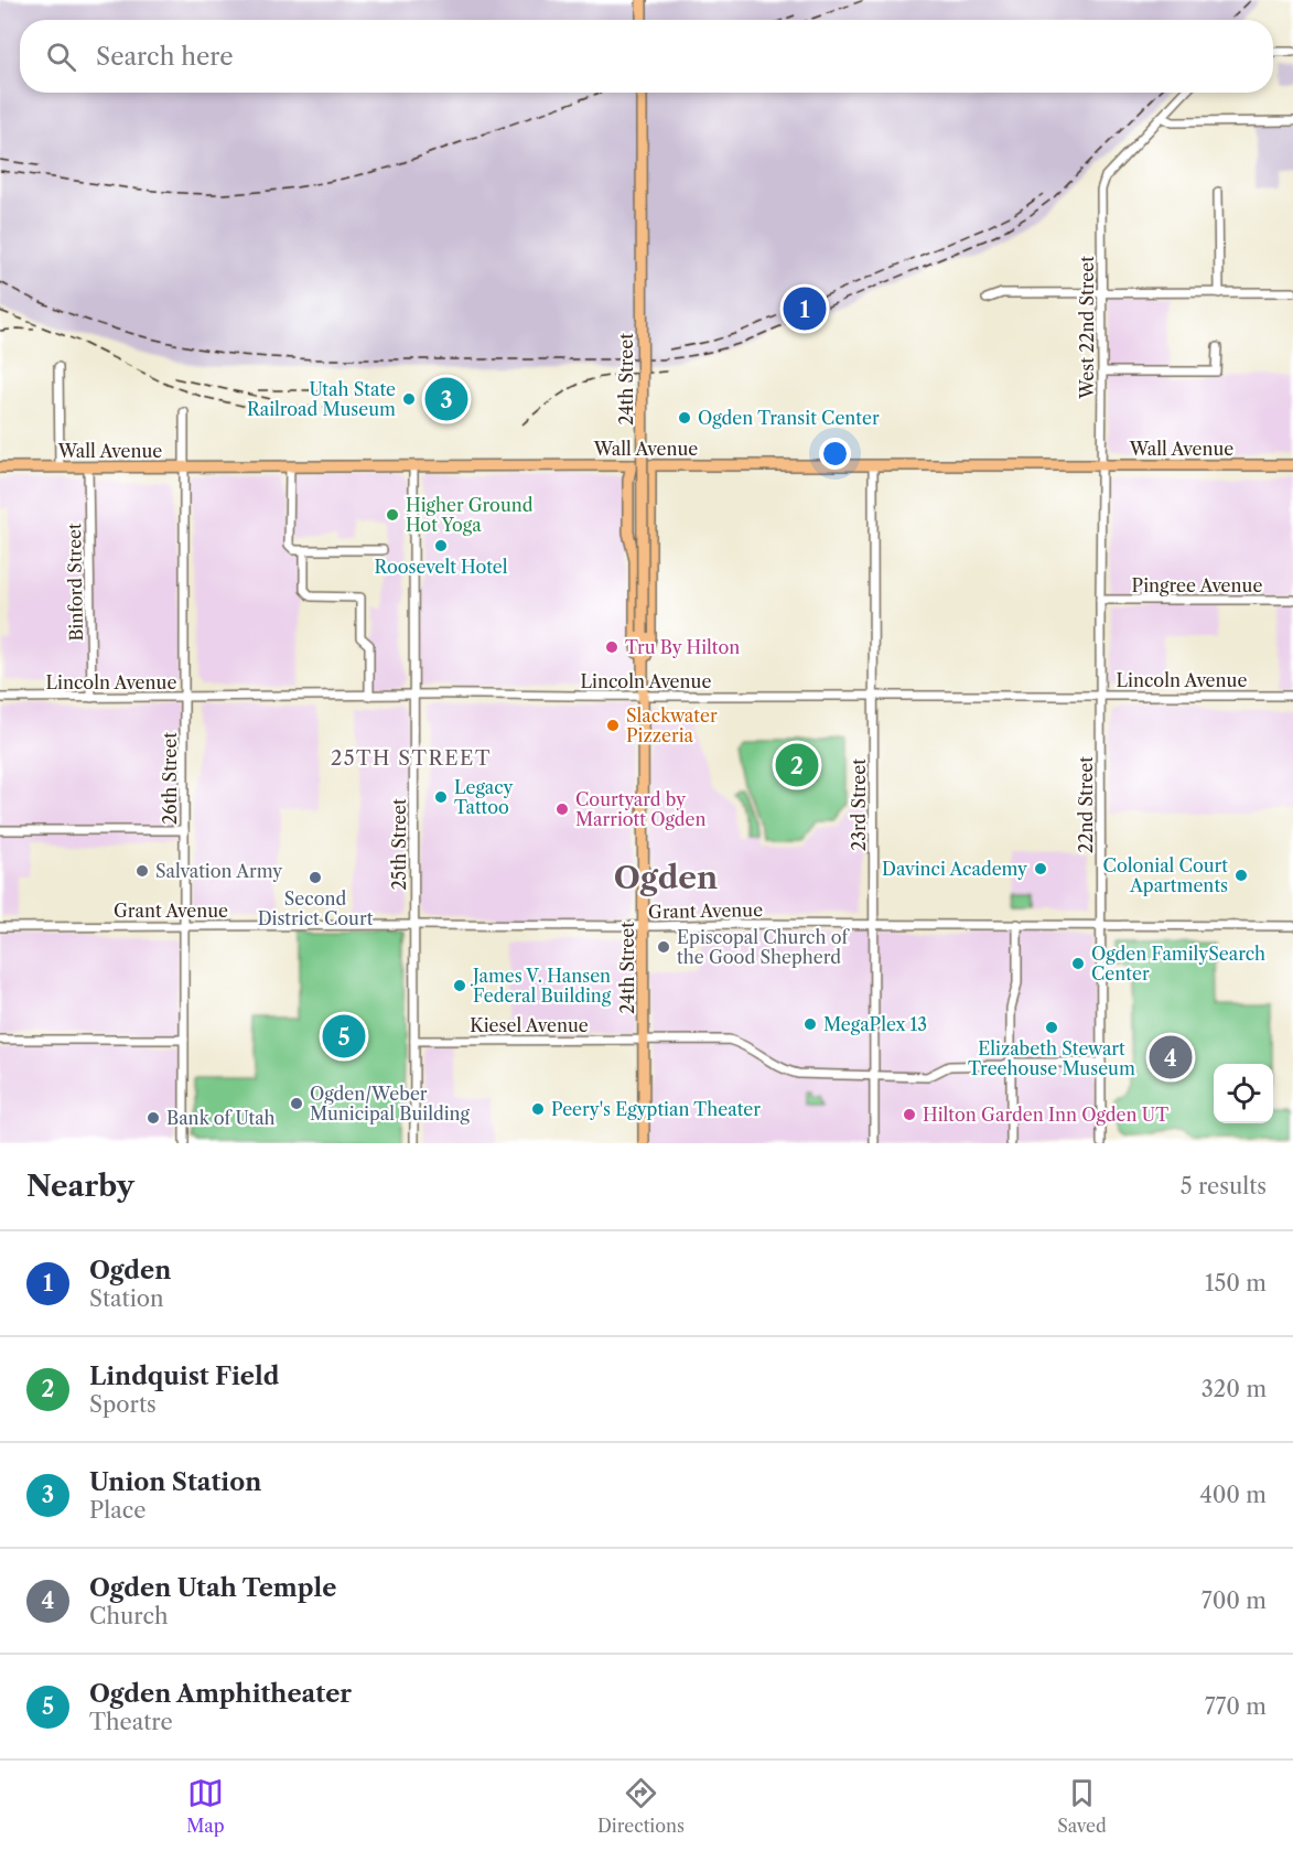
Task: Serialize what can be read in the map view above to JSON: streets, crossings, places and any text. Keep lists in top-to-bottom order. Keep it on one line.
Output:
{"streets":{"main road":["24th Street","Wall Avenue"],"street":["West 22nd Street","Binford Street","Pingree Avenue","Lincoln Avenue","26th Street","23rd Street","22nd Street","25th Street","Grant Avenue","Kiesel Avenue"]},"crossings":[["West 22nd Street","Wall Avenue"],["West 22nd Street","22nd Street"],["24th Street","Wall Avenue"],["24th Street","Lincoln Avenue"],["24th Street","Grant Avenue"],["24th Street","Kiesel Avenue"],["Wall Avenue","Binford Street"],["Wall Avenue","26th Street"],["Wall Avenue","23rd Street"],["Wall Avenue","22nd Street"],["Wall Avenue","25th Street"],["Binford Street","Lincoln Avenue"],["Pingree Avenue","22nd Street"],["Lincoln Avenue","26th Street"],["Lincoln Avenue","23rd Street"],["Lincoln Avenue","22nd Street"],["Lincoln Avenue","25th Street"],["26th Street","Grant Avenue"],["23rd Street","Grant Avenue"],["23rd Street","Kiesel Avenue"],["22nd Street","Grant Avenue"],["22nd Street","Kiesel Avenue"],["25th Street","Grant Avenue"],["25th Street","Kiesel Avenue"]],"districts":["25TH STREET","Ogden"],"places":["Utah State Railroad Museum","Ogden Transit Center","Higher Ground Hot Yoga","Roosevelt Hotel","Tru By Hilton","Slackwater Pizzeria","Legacy Tattoo","Courtyard by Marriott Ogden","Davinci Academy","Salvation Army","Colonial Court Apartments","Second District Court","Episcopal Church of the Good Shepherd","Ogden FamilySearch Center","James V. Hansen Federal Building","MegaPlex 13","Elizabeth Stewart Treehouse Museum","Ogden/Weber Municipal Building","Peery's Egyptian Theater","Hilton Garden Inn Ogden UT","Bank of Utah"],"page":{"search":"Search here","pins":["1","3","2","5","4"],"heading":["Nearby","5 results"],"list":[{"mark":"1","name":"Ogden","note":"Station","value":"150 m"},{"mark":"2","name":"Lindquist Field","note":"Sports","value":"320 m"},{"mark":"3","name":"Union Station","note":"Place","value":"400 m"},{"mark":"4","name":"Ogden Utah Temple","note":"Church","value":"700 m"},{"mark":"5","name":"Ogden Amphitheater","note":"Theatre","value":"770 m"}],"nav":["Map","Directions","Saved"]}}
